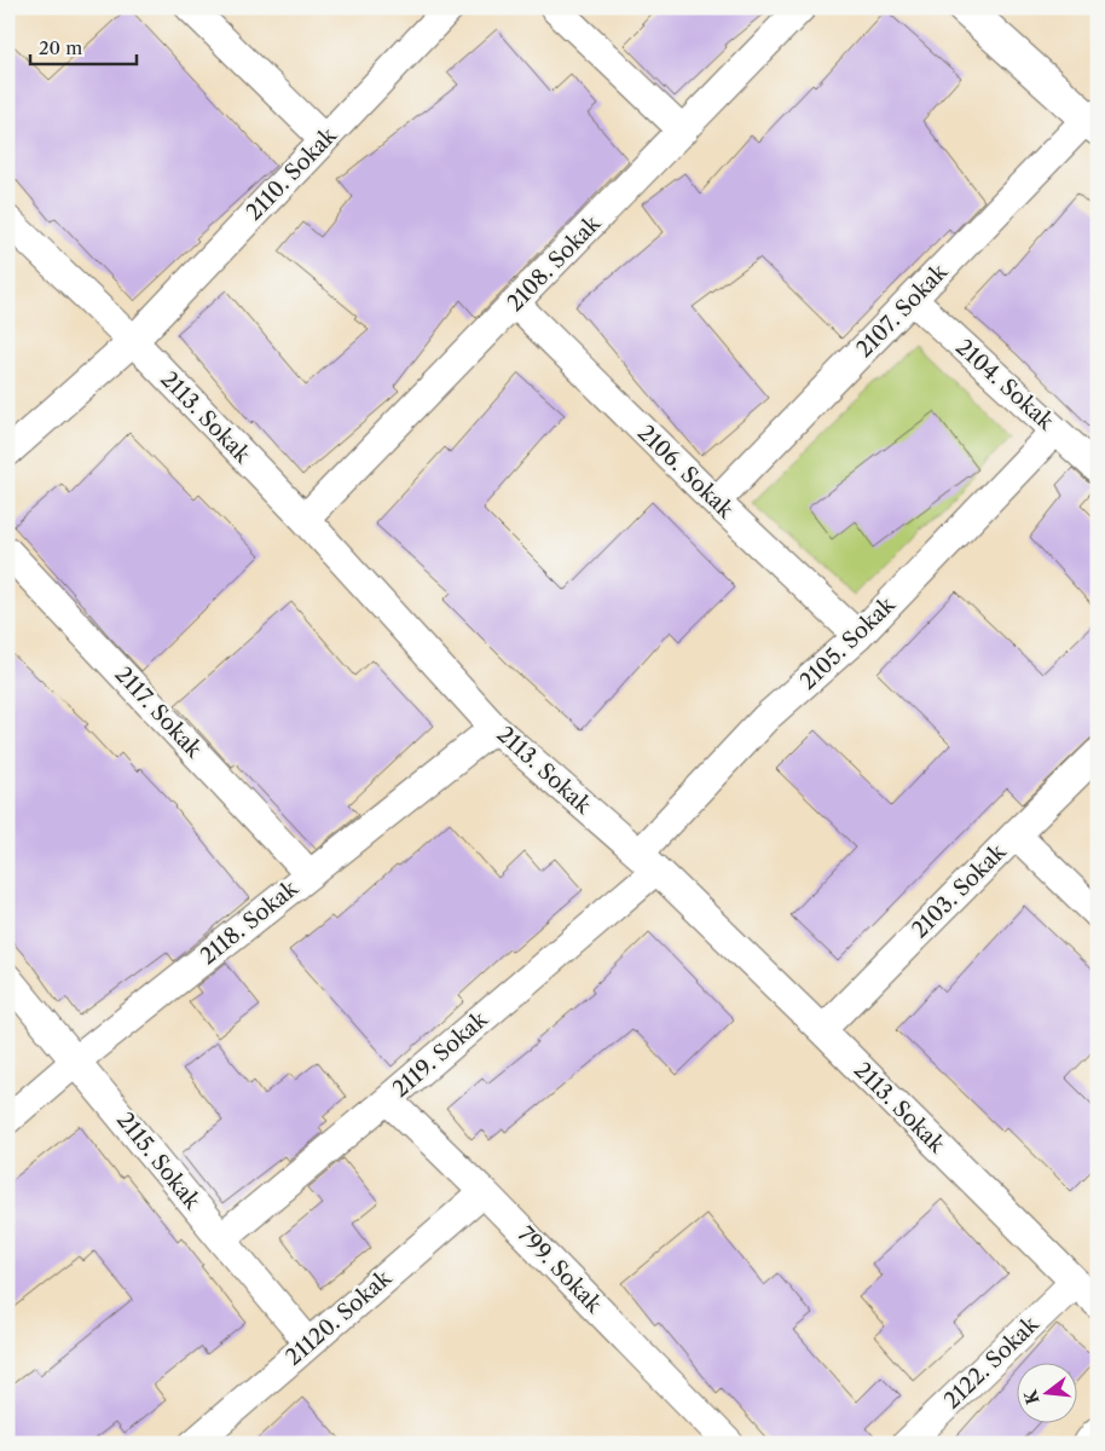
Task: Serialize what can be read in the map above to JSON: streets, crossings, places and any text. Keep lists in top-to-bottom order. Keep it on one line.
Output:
{"streets":{"street":["2110. Sokak","2108. Sokak","2107. Sokak","2104. Sokak","2113. Sokak","2106. Sokak","2105. Sokak","2117. Sokak","2103. Sokak","2118. Sokak","2119. Sokak","2115. Sokak","799. Sokak","21120. Sokak","2122. Sokak"]},"crossings":[["2110. Sokak","2113. Sokak"],["2108. Sokak","2113. Sokak"],["2108. Sokak","2106. Sokak"],["2107. Sokak","2104. Sokak"],["2107. Sokak","2106. Sokak"],["2104. Sokak","2105. Sokak"],["2113. Sokak","2105. Sokak"],["2113. Sokak","2103. Sokak"],["2113. Sokak","2118. Sokak"],["2113. Sokak","2119. Sokak"],["2113. Sokak","2122. Sokak"],["2106. Sokak","2105. Sokak"],["2105. Sokak","2119. Sokak"],["2117. Sokak","2118. Sokak"],["2118. Sokak","2115. Sokak"],["2119. Sokak","2115. Sokak"],["2119. Sokak","799. Sokak"],["2115. Sokak","21120. Sokak"],["799. Sokak","21120. Sokak"]],"scale_bar":"20 m","north":"left"}
